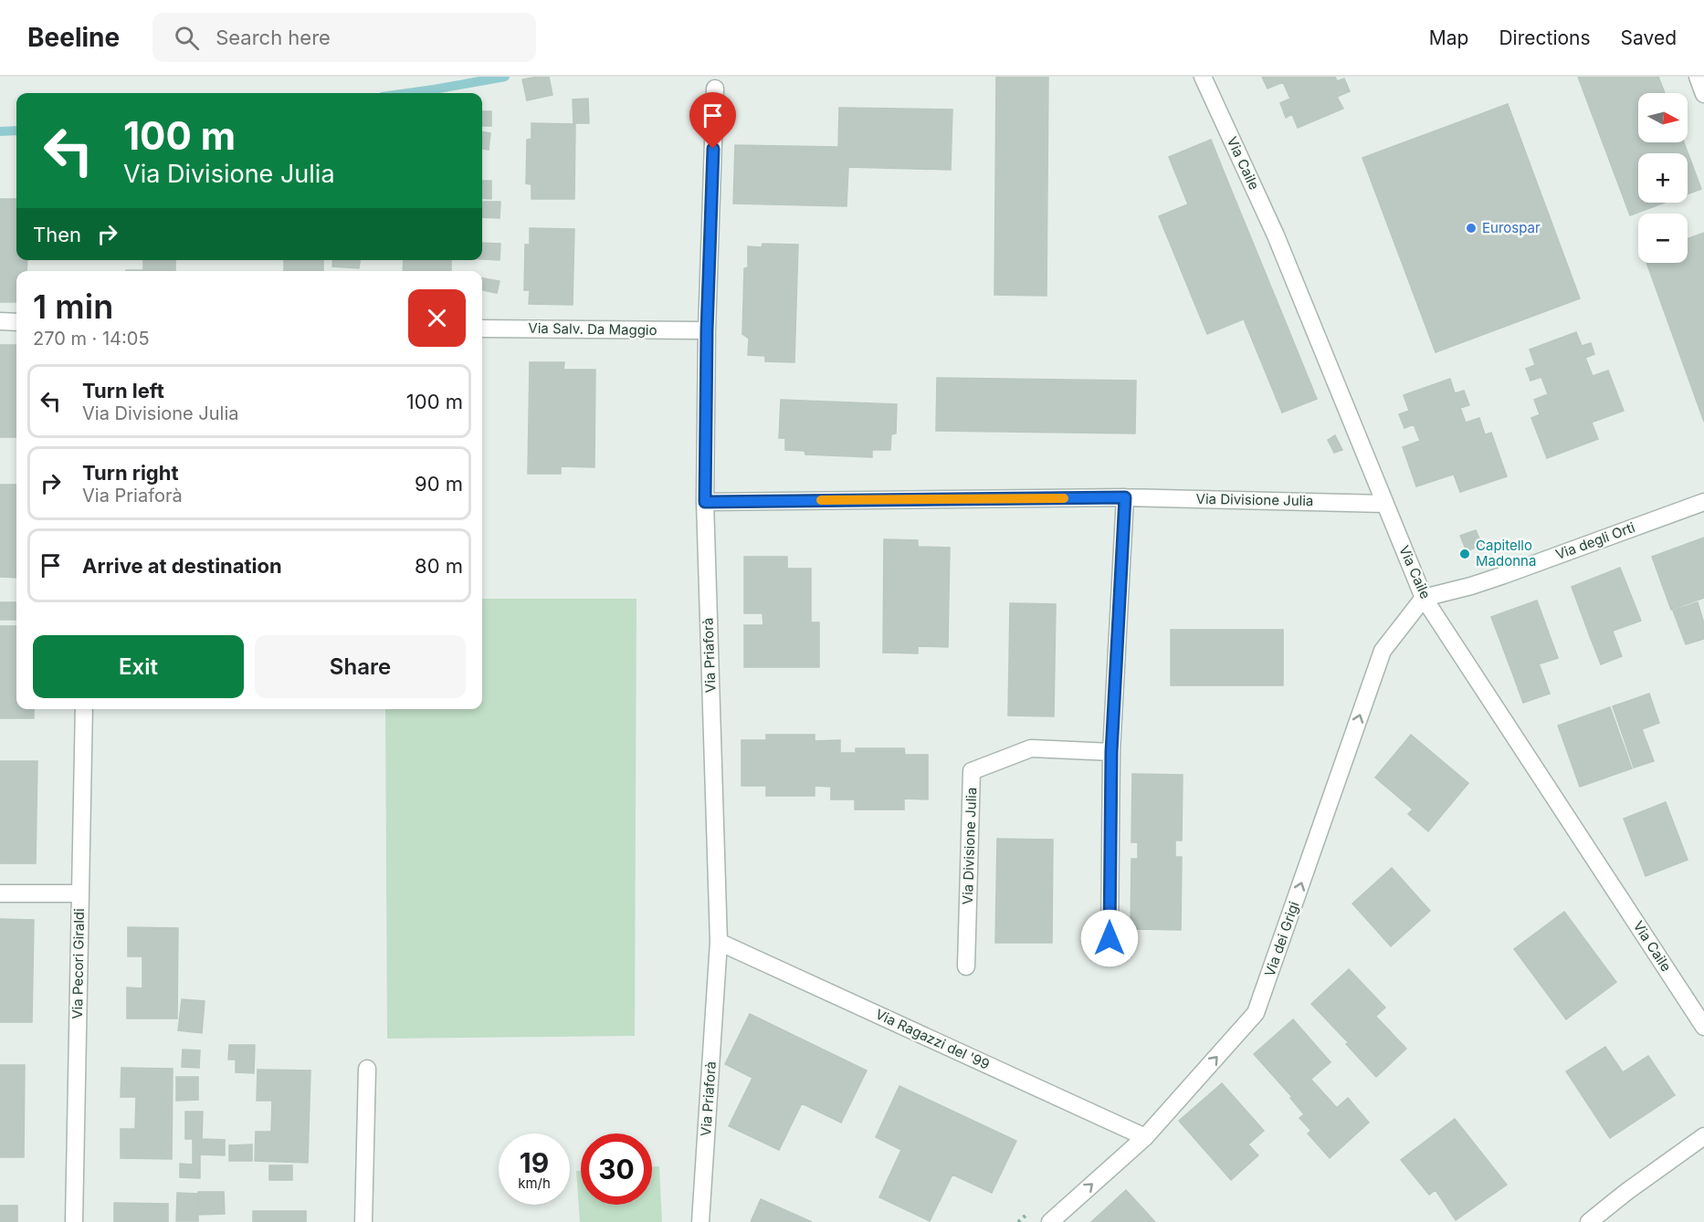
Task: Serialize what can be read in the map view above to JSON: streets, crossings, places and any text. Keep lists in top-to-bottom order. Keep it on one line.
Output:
{"streets":{"street":["Via Caile","Via Salv. Da Maggio","Via Divisione Julia","Via degli Orti","Via Priaforà","Via dei Grigi","Via Pecori Giraldi","Via Ragazzi del '99"]},"crossings":[["Via Caile","Via Divisione Julia"],["Via Caile","Via degli Orti"],["Via Caile","Via dei Grigi"],["Via Salv. Da Maggio","Via Priaforà"],["Via Divisione Julia","Via Priaforà"],["Via degli Orti","Via dei Grigi"],["Via Priaforà","Via Ragazzi del '99"],["Via dei Grigi","Via Ragazzi del '99"]],"one_way":["Via dei Grigi"],"places":["Eurospar","Capitello Madonna"],"north":"right","page":{"header":"Beeline","search":"Search here","nav":["Map","Directions","Saved"],"map_buttons":["+","−"],"turn":["100 m","Via Divisione Julia"],"then":"Then","heading":["1 min","270 m · 14:05"],"list":[{"name":"Turn left","note":"Via Divisione Julia","value":"100 m"},{"name":"Turn right","note":"Via Priaforà","value":"90 m"},{"name":"Arrive at destination","value":"80 m"}],"buttons":["Exit","Share"],"speed":"19 km/h","limit":"30"}}
